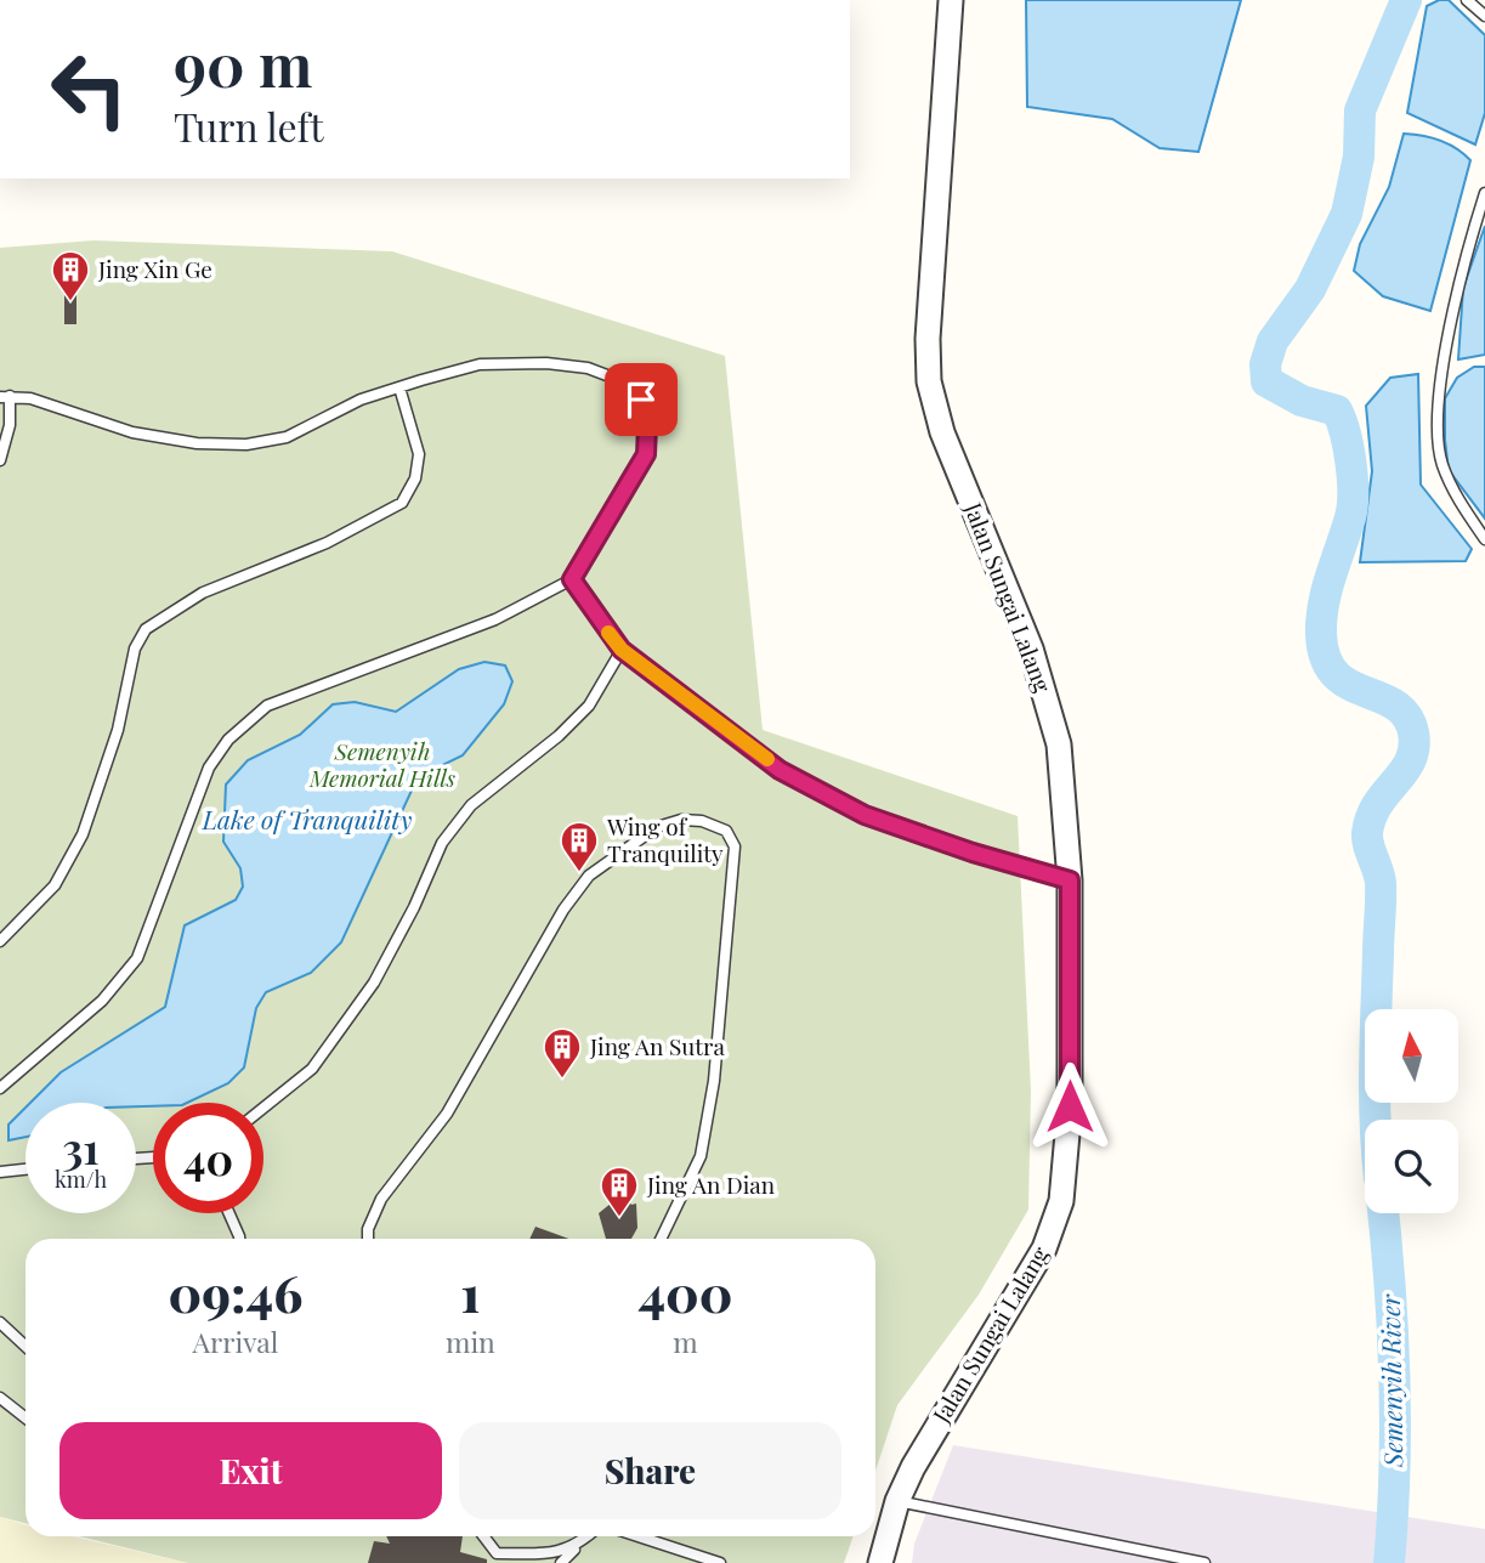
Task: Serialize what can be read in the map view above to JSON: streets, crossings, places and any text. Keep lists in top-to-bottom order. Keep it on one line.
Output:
{"streets":{"street":["Jalan Sungai Lalang"]},"water":["Lake of Tranquility","Semenyih River"],"parks":["Semenyih Memorial Hills"],"places":{"building":["Jing Xin Ge","Wing of Tranquility","Jing An Sutra","Jing An Dian"]},"north":"top","page":{"turn":["90 m","Turn left"],"speed":"31 km/h","limit":"40","eta":["09:46","Arrival","1","min","400","m"],"buttons":["Exit","Share"]}}
